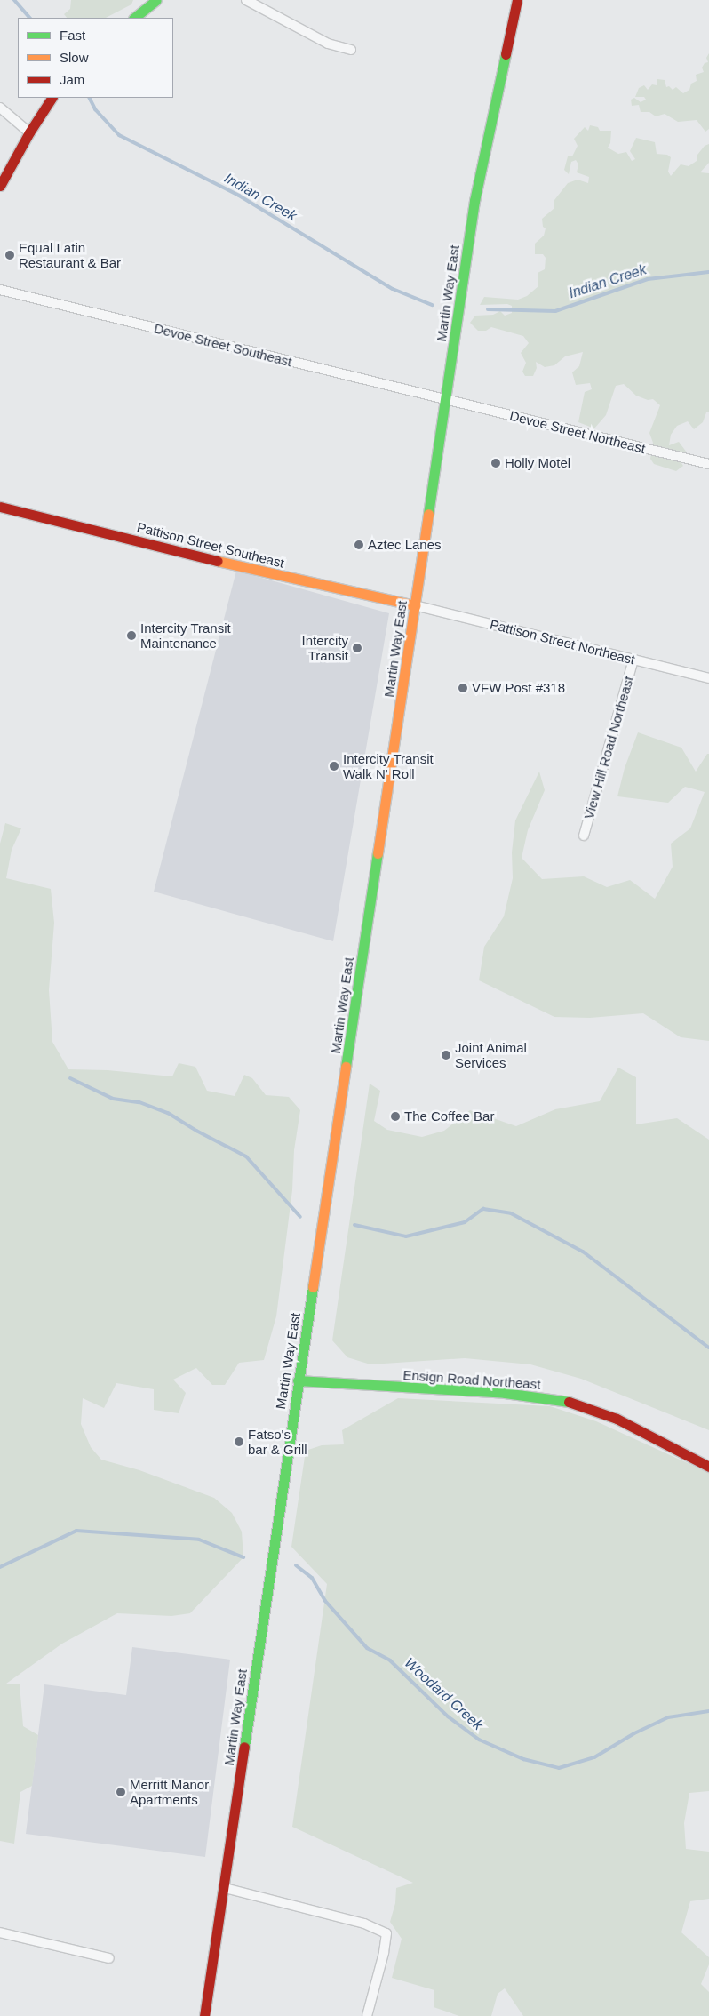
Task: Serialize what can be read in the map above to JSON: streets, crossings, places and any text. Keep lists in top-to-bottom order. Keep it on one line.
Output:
{"streets":{"main road":["Martin Way East","Pattison Street Southeast","Ensign Road Northeast"],"street":["Devoe Street Southeast","Devoe Street Northeast","Pattison Street Northeast","View Hill Road Northeast"]},"crossings":[["Martin Way East","Devoe Street Southeast"],["Martin Way East","Devoe Street Northeast"],["Martin Way East","Pattison Street Southeast"],["Martin Way East","Pattison Street Northeast"],["Martin Way East","Ensign Road Northeast"],["Devoe Street Southeast","Devoe Street Northeast"],["Pattison Street Southeast","Pattison Street Northeast"],["Pattison Street Northeast","View Hill Road Northeast"]],"water":["Indian Creek","Woodard Creek"],"places":["Equal Latin Restaurant & Bar","Holly Motel","Aztec Lanes","Intercity Transit Maintenance","Intercity Transit","VFW Post #318","Intercity Transit Walk N' Roll","Joint Animal Services","The Coffee Bar","Fatso's bar & Grill","Merritt Manor Apartments"],"legend":["Fast","Slow","Jam"]}
